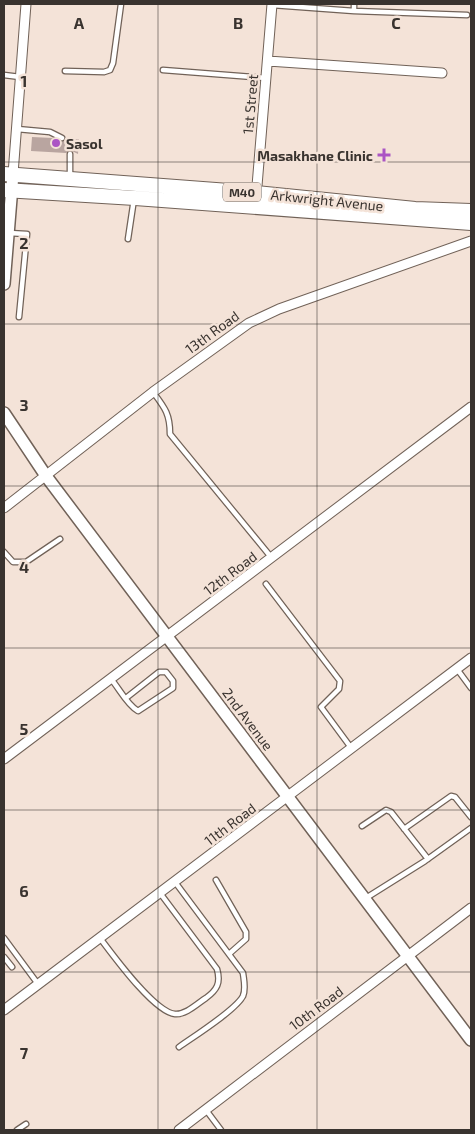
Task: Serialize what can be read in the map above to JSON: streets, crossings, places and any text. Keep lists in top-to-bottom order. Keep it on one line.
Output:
{"streets":{"main road":["M40","Arkwright Avenue"],"street":["1st Street","13th Road","12th Road","2nd Avenue","11th Road","10th Road"]},"crossings":[["1st Street","Arkwright Avenue"],["13th Road","2nd Avenue"],["12th Road","2nd Avenue"],["2nd Avenue","11th Road"],["2nd Avenue","10th Road"]],"places":{"other":["Sasol"],"health":["Masakhane Clinic"]},"grid":{"columns":["A","B","C"],"rows":["1","2","3","4","5","6","7"]}}
